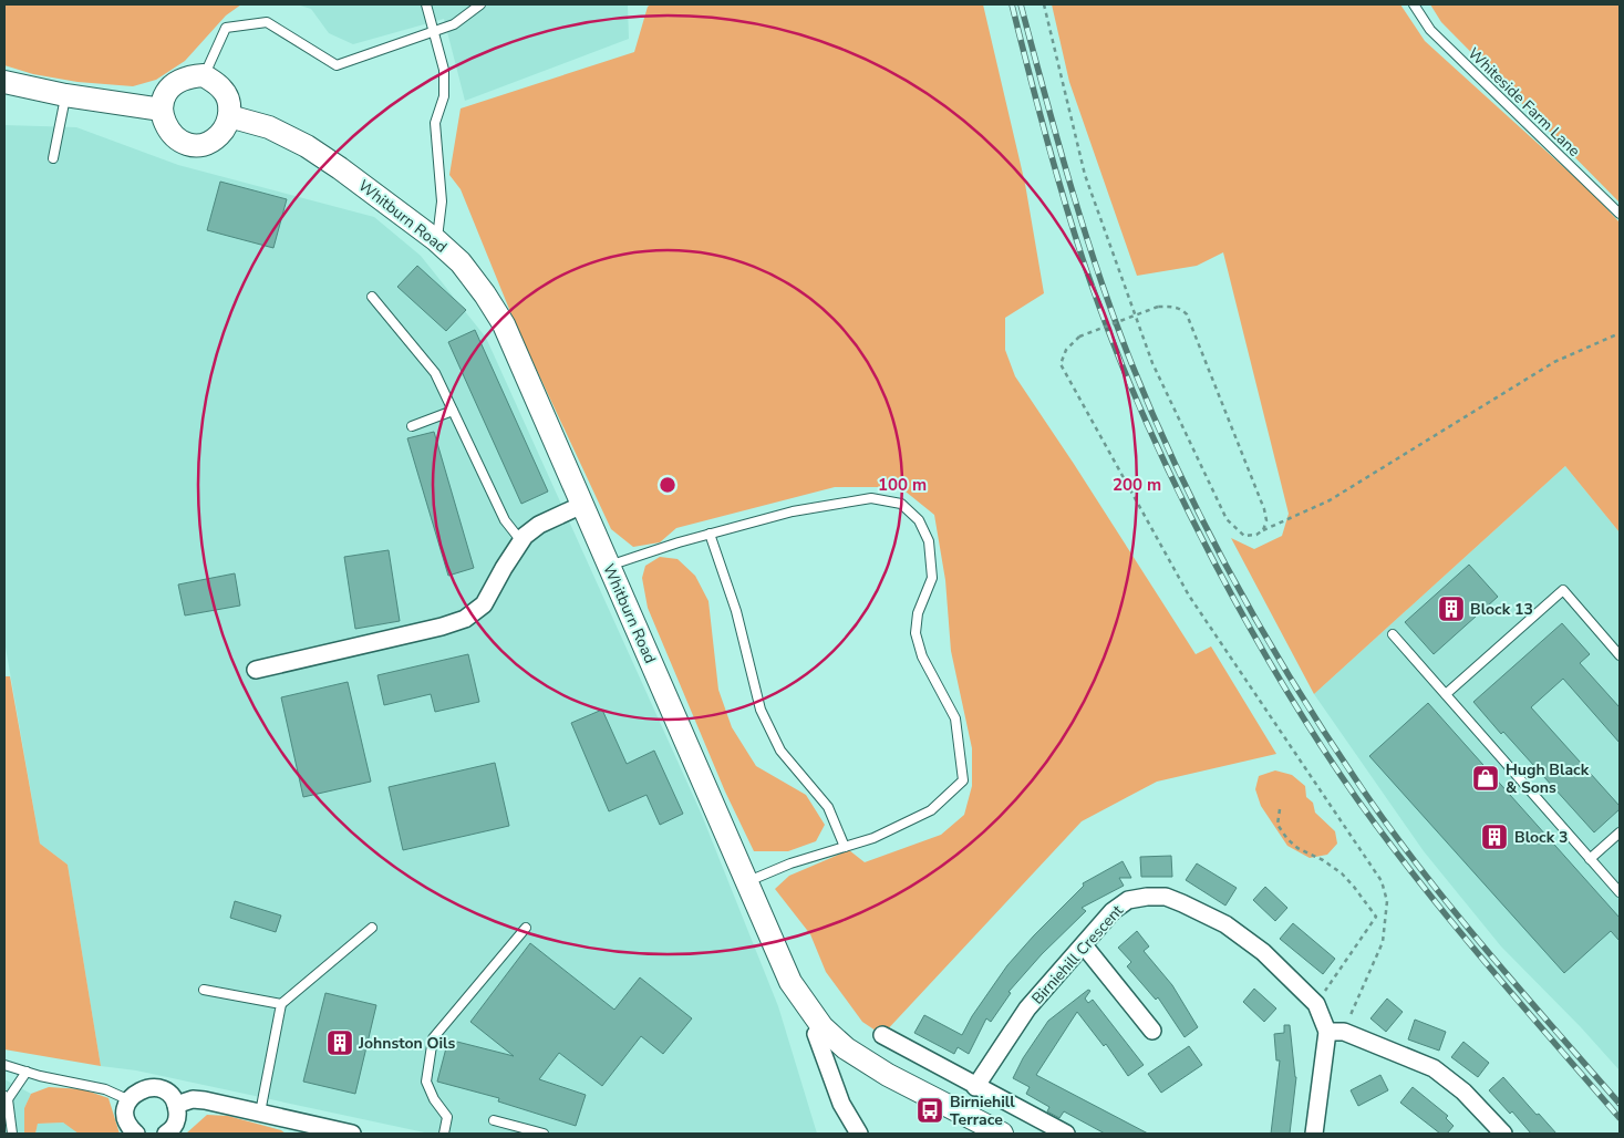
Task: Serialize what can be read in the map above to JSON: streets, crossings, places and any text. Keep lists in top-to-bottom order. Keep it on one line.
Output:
{"streets":{"main road":["Whitburn Road"],"street":["Birniehill Crescent"],"lane":["Whiteside Farm Lane"]},"places":{"building":["Block 13","Block 3","Johnston Oils"],"shop":["Hugh Black & Sons"],"bus stop":["Birniehill Terrace"]},"rings":["100 m","200 m"]}
